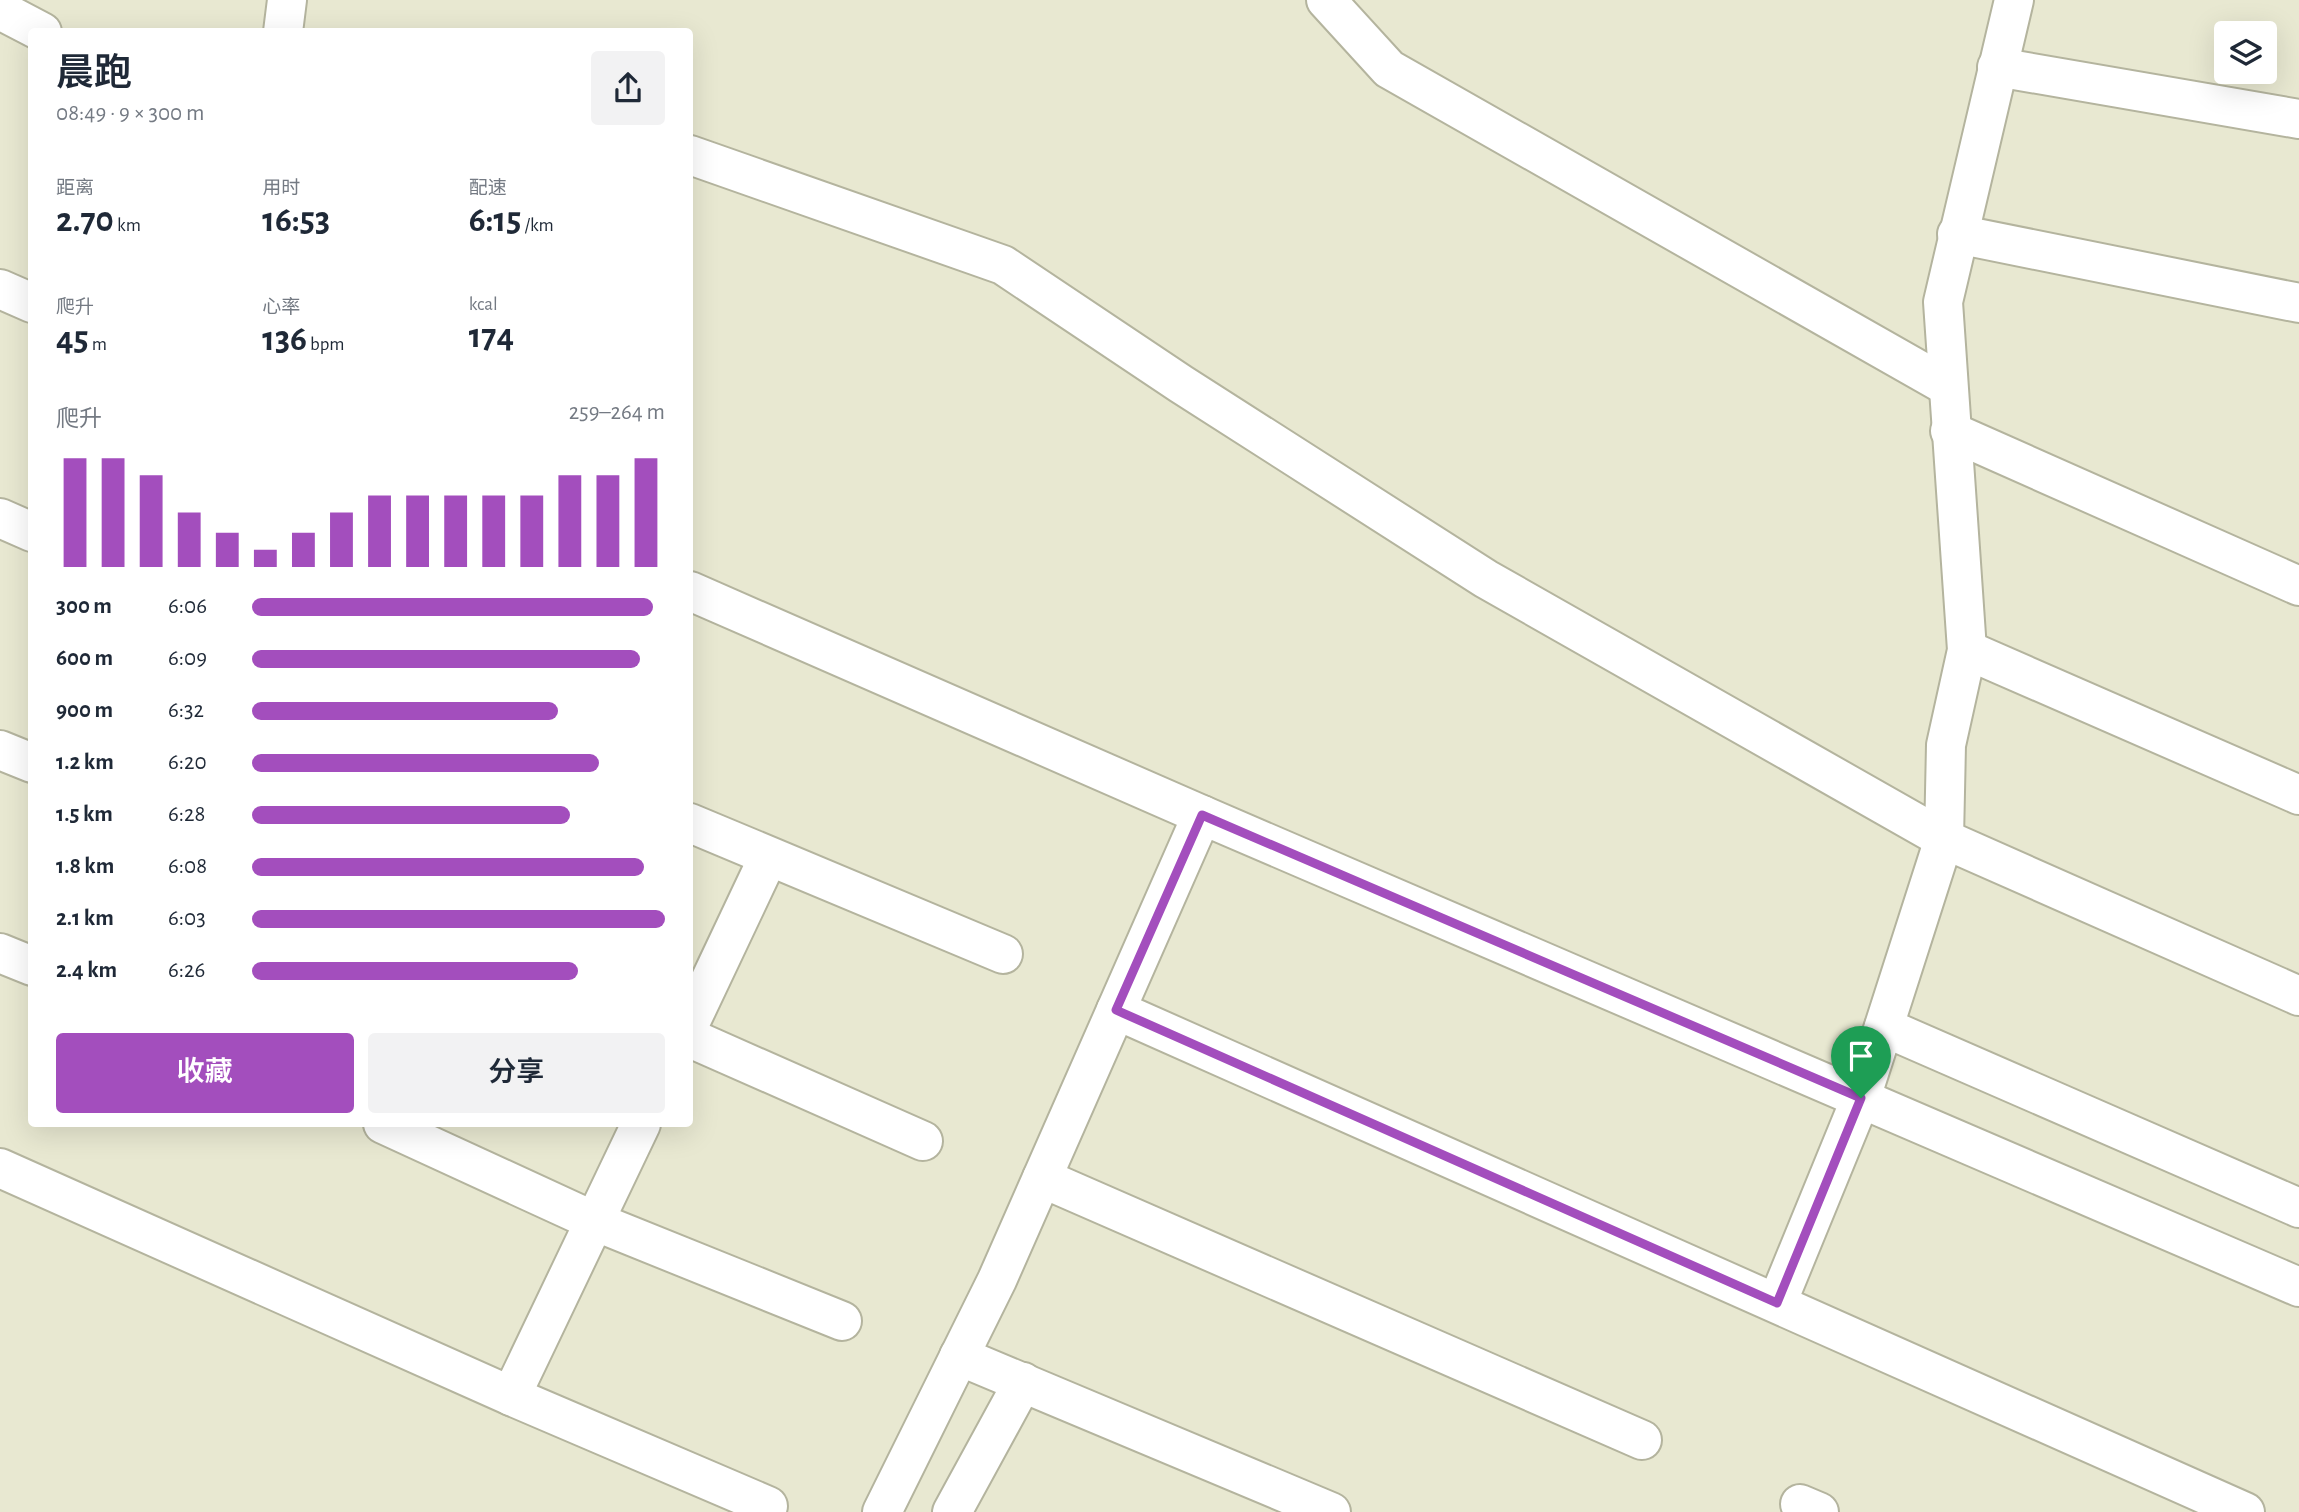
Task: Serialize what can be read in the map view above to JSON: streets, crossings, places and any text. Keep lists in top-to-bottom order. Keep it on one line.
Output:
{"page":{"heading":["晨跑","08:49 · 9 × 300 m"],"stats":[["距离","2.70 km"],["用时","16:53"],["配速","6:15 /km"],["爬升","45 m"],["心率","136 bpm"],["kcal","174"]],"chart":["爬升","259–264 m"],"list":[{"name":"300 m","note":"6:06"},{"name":"600 m","note":"6:09"},{"name":"900 m","note":"6:32"},{"name":"1.2 km","note":"6:20"},{"name":"1.5 km","note":"6:28"},{"name":"1.8 km","note":"6:08"},{"name":"2.1 km","note":"6:03"},{"name":"2.4 km","note":"6:26"}],"buttons":["收藏","分享"]}}
